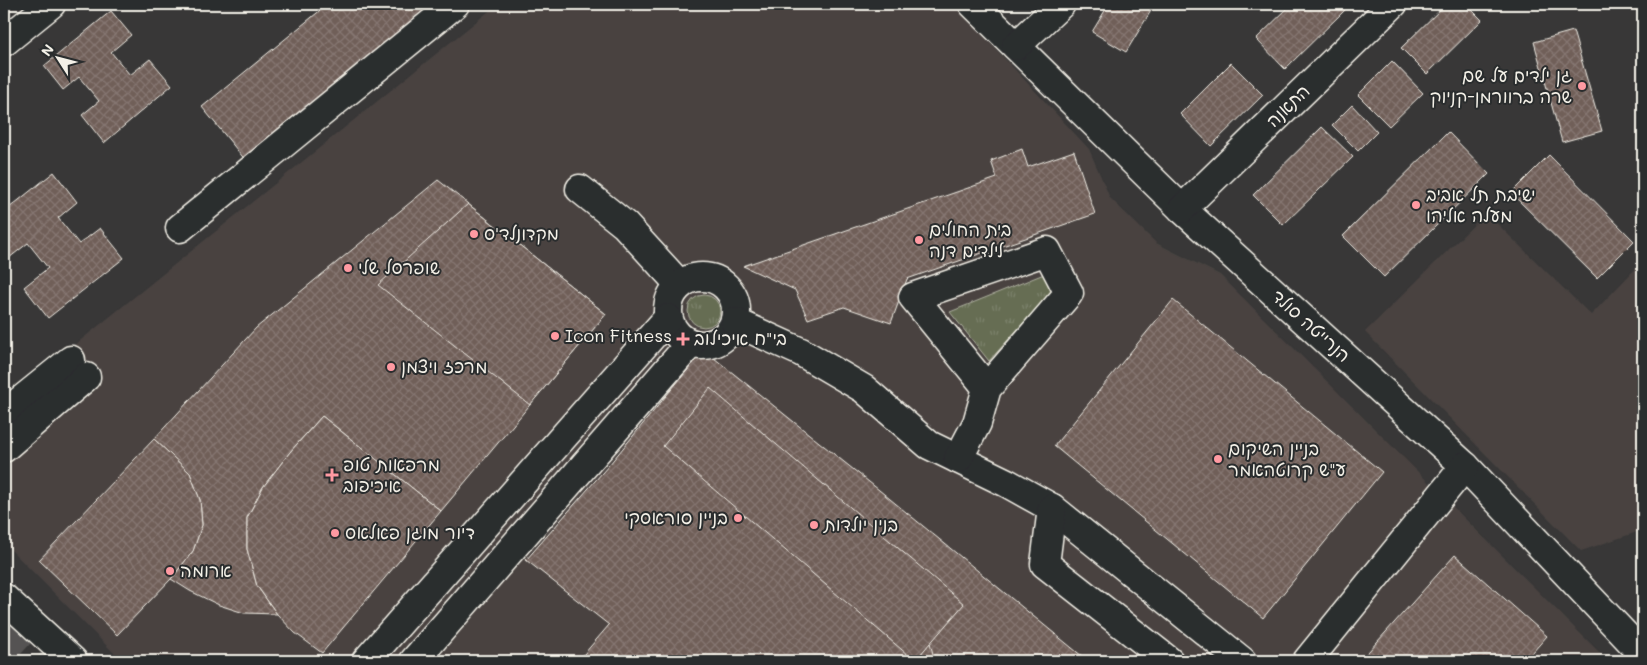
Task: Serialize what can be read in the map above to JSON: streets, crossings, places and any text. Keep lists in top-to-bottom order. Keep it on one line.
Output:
{"streets":{"street":["התאנה","הנרייטה סולד"]},"crossings":[["התאנה","הנרייטה סולד"]],"places":{"other":["גן ילדים על שם שרה ברוורמן-קניוק","ישיבת תל אביב מעלה אליהו","מקדונלד'ס","בית החולים לילדים דנה","שופרסל שלי","Icon Fitness","מרכז ויצמן","בניין השיקום ע\"ש קרוטהאמר","בניין סוראסקי","בנין יולדות","דיור מוגן פאלאס","ארומה"],"health":["בי\"ח איכילוב","מרפאות טופ איכיפוב"]},"north":"top left"}
